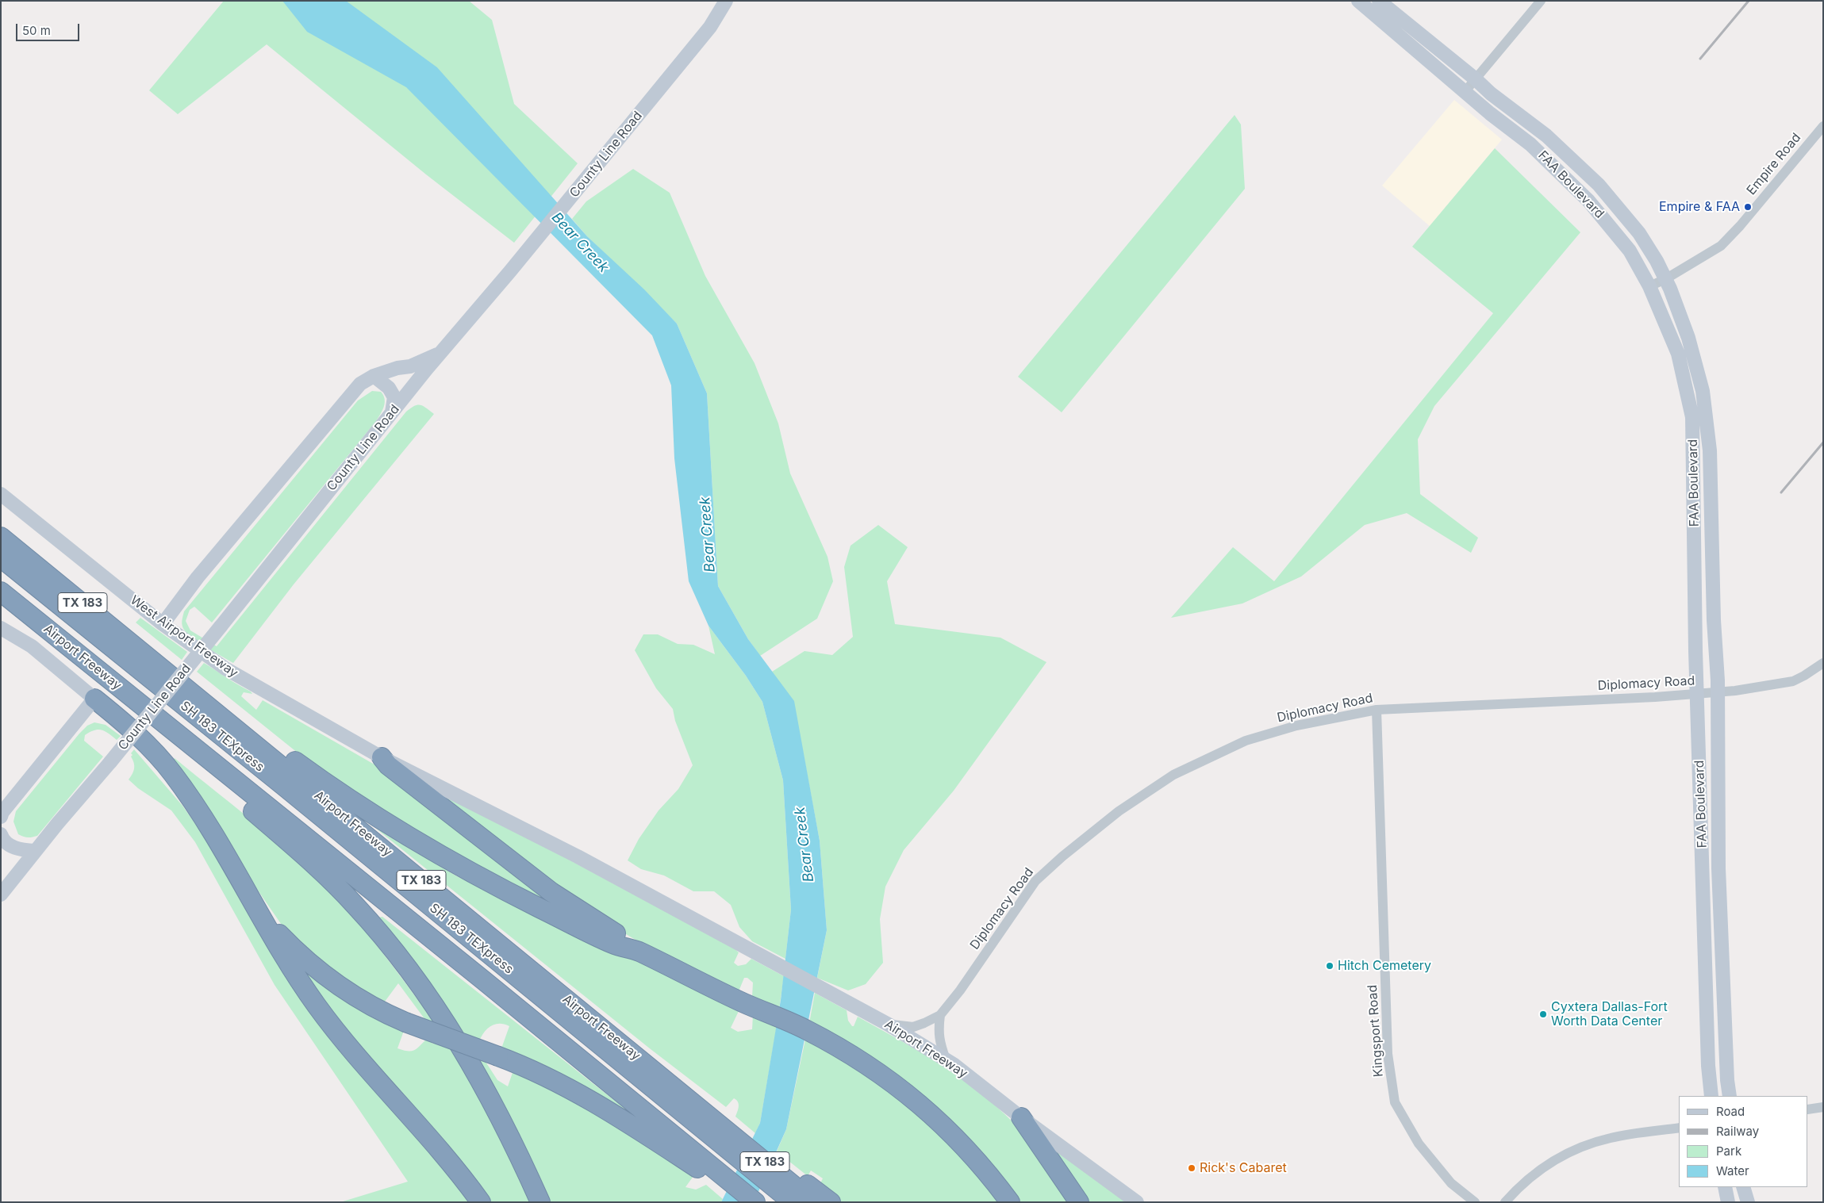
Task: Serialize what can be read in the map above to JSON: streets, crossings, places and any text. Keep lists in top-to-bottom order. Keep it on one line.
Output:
{"streets":{"highway":["TX 183","Airport Freeway","SH 183 TEXpress"],"street":["County Line Road","Empire Road","FAA Boulevard","West Airport Freeway","Diplomacy Road","Kingsport Road"]},"crossings":[["Empire Road","FAA Boulevard"],["FAA Boulevard","Diplomacy Road"],["West Airport Freeway","Airport Freeway"],["Airport Freeway","Diplomacy Road"],["Airport Freeway","SH 183 TEXpress"],["Diplomacy Road","Kingsport Road"]],"water":["Bear Creek"],"places":["Empire & FAA","Hitch Cemetery","Cyxtera Dallas-Fort Worth Data Center","Rick's Cabaret"],"legend":["Road","Railway","Park","Water"],"scale_bar":"50 m"}
